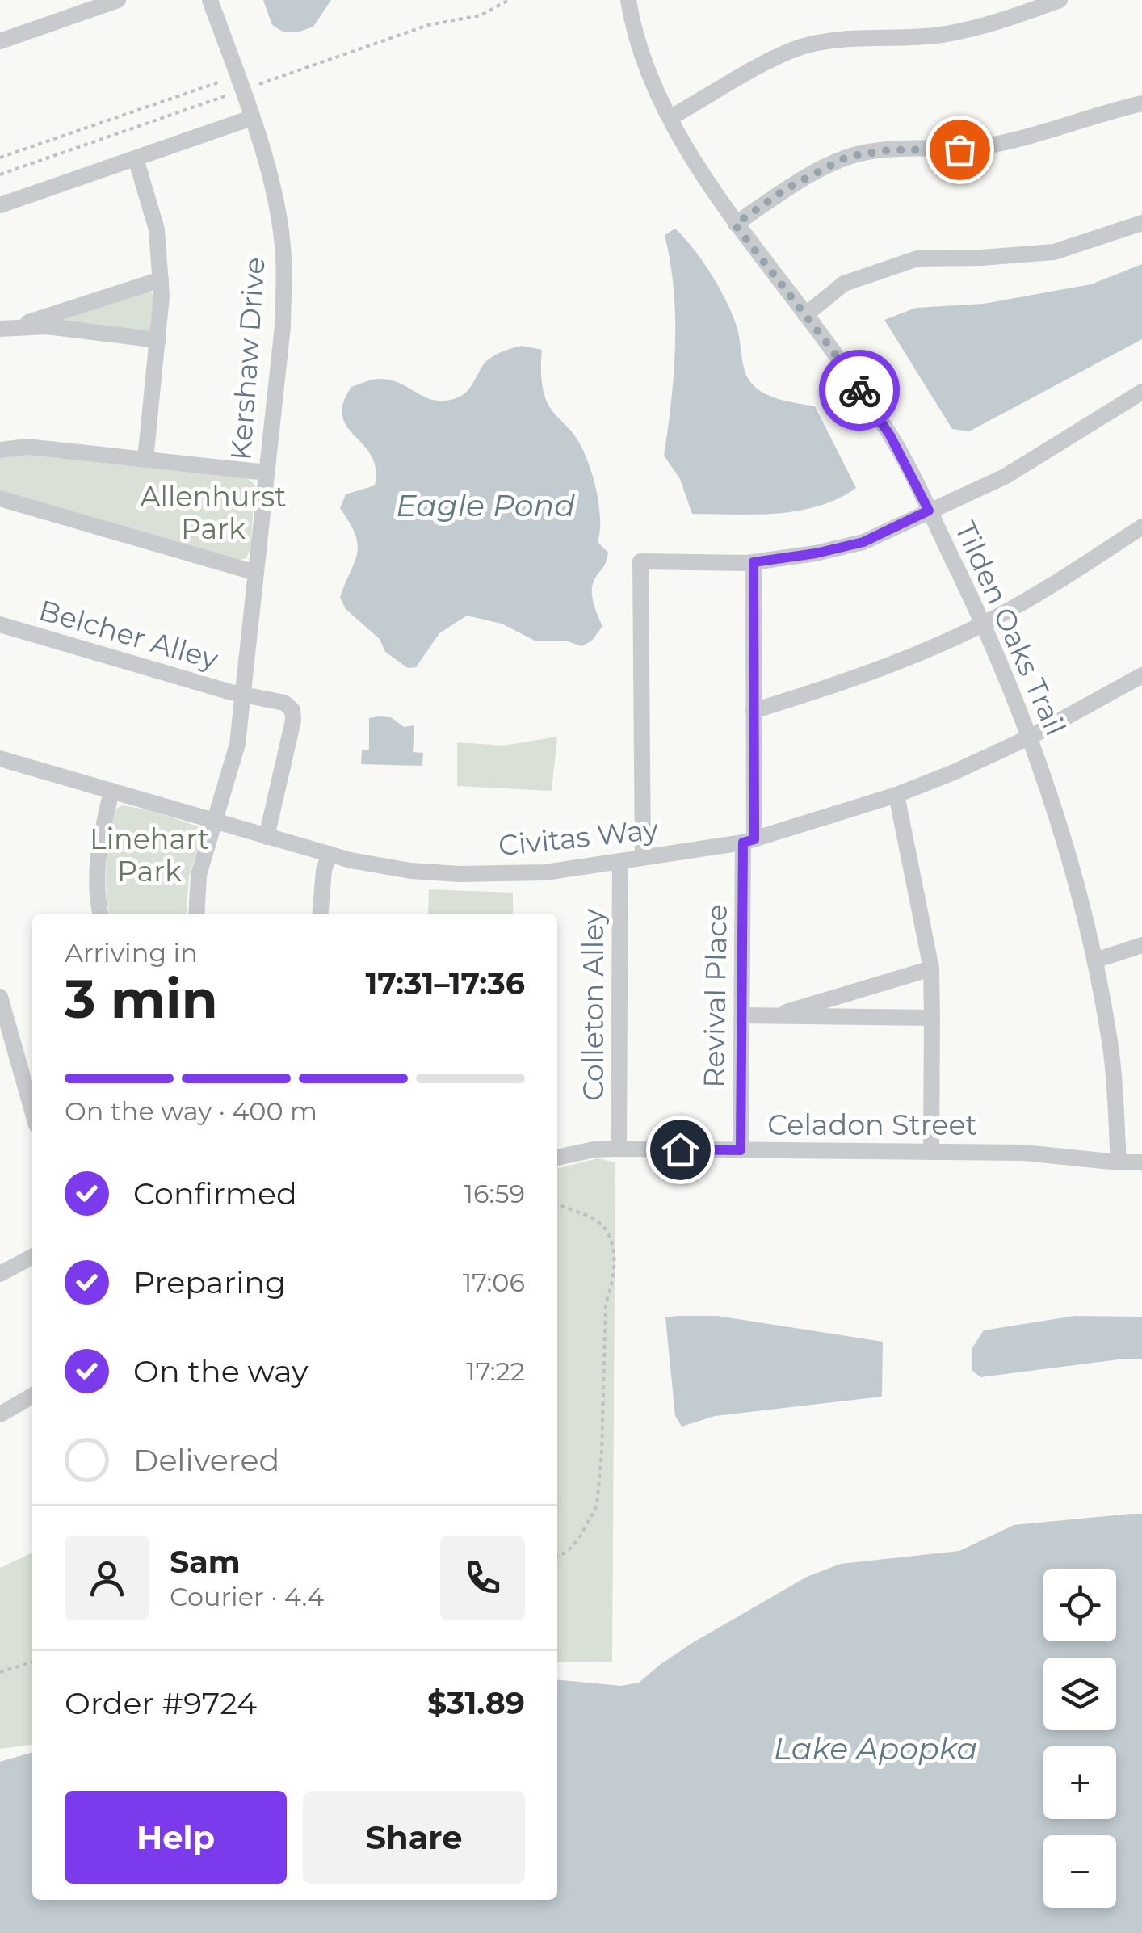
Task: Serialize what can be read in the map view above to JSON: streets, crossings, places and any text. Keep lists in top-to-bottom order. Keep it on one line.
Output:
{"streets":{"street":["Kershaw Drive","Tilden Oaks Trail","Belcher Alley","Civitas Way","Revival Place","Colleton Alley","Celadon Street"]},"crossings":[["Kershaw Drive","Belcher Alley"],["Kershaw Drive","Civitas Way"],["Tilden Oaks Trail","Civitas Way"],["Tilden Oaks Trail","Celadon Street"],["Belcher Alley","Civitas Way"],["Civitas Way","Revival Place"],["Civitas Way","Colleton Alley"],["Revival Place","Celadon Street"],["Colleton Alley","Celadon Street"]],"water":["Eagle Pond","Lake Apopka"],"parks":["Allenhurst Park","Linehart Park"],"page":{"heading":["3 min","Arriving in","17:31–17:36"],"panel":["Sam","Courier · 4.4","Order #9724","$31.89"],"bar":"On the way · 400 m","list":[["Confirmed","16:59"],["Preparing","17:06"],["On the way","17:22"],"Delivered"],"map_buttons":["+","−"],"buttons":["Help","Share"]}}
